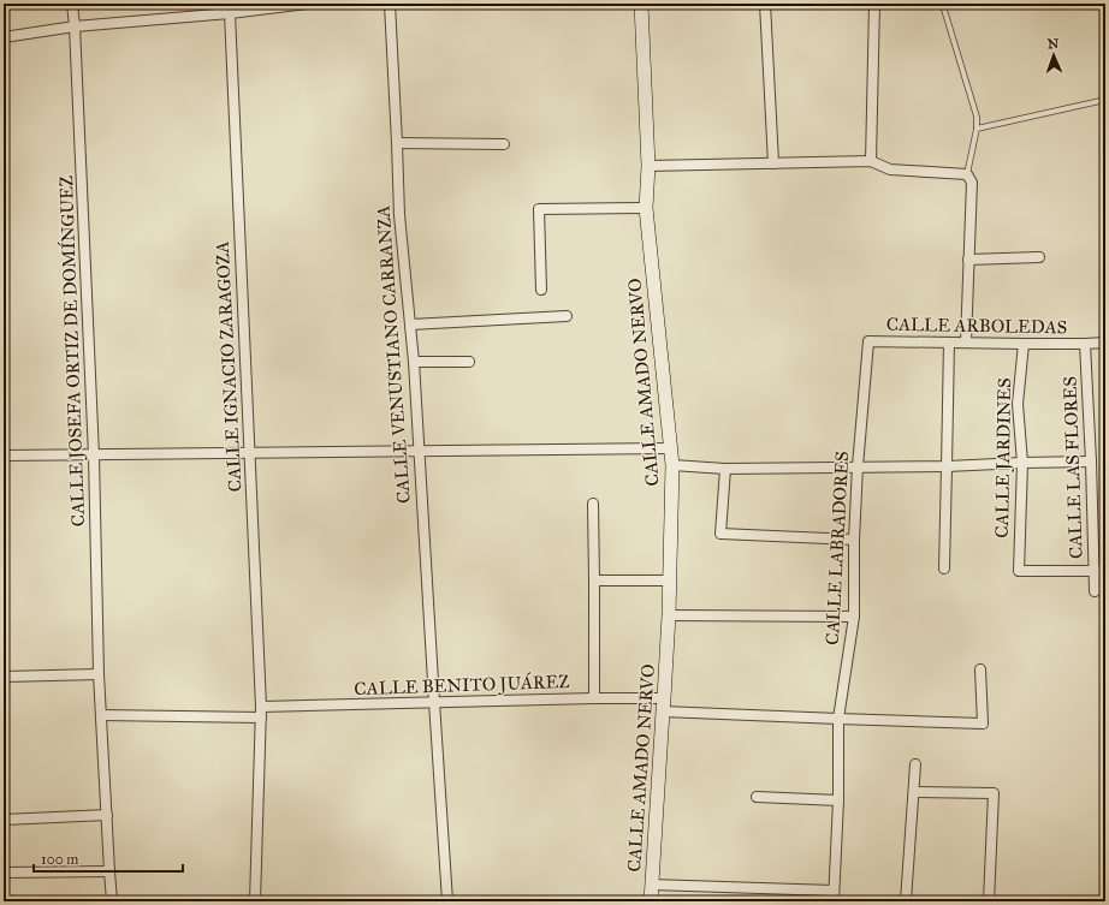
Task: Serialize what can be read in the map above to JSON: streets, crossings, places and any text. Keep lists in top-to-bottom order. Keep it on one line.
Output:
{"streets":{"street":["CALLE ARBOLEDAS","CALLE JOSEFA ORTIZ DE DOMÍNGUEZ","CALLE VENUSTIANO CARRANZA","CALLE IGNACIO ZARAGOZA","CALLE AMADO NERVO","CALLE JARDINES","CALLE LAS FLORES","CALLE LABRADORES","CALLE BENITO JUÁREZ"]},"crossings":[["CALLE ARBOLEDAS","CALLE JARDINES"],["CALLE ARBOLEDAS","CALLE LAS FLORES"],["CALLE ARBOLEDAS","CALLE LABRADORES"],["CALLE JOSEFA ORTIZ DE DOMÍNGUEZ","CALLE BENITO JUÁREZ"],["CALLE VENUSTIANO CARRANZA","CALLE BENITO JUÁREZ"],["CALLE IGNACIO ZARAGOZA","CALLE BENITO JUÁREZ"],["CALLE AMADO NERVO","CALLE BENITO JUÁREZ"],["CALLE JARDINES","CALLE LAS FLORES"],["CALLE LABRADORES","CALLE BENITO JUÁREZ"]],"scale_bar":"100 m","north":"top"}
